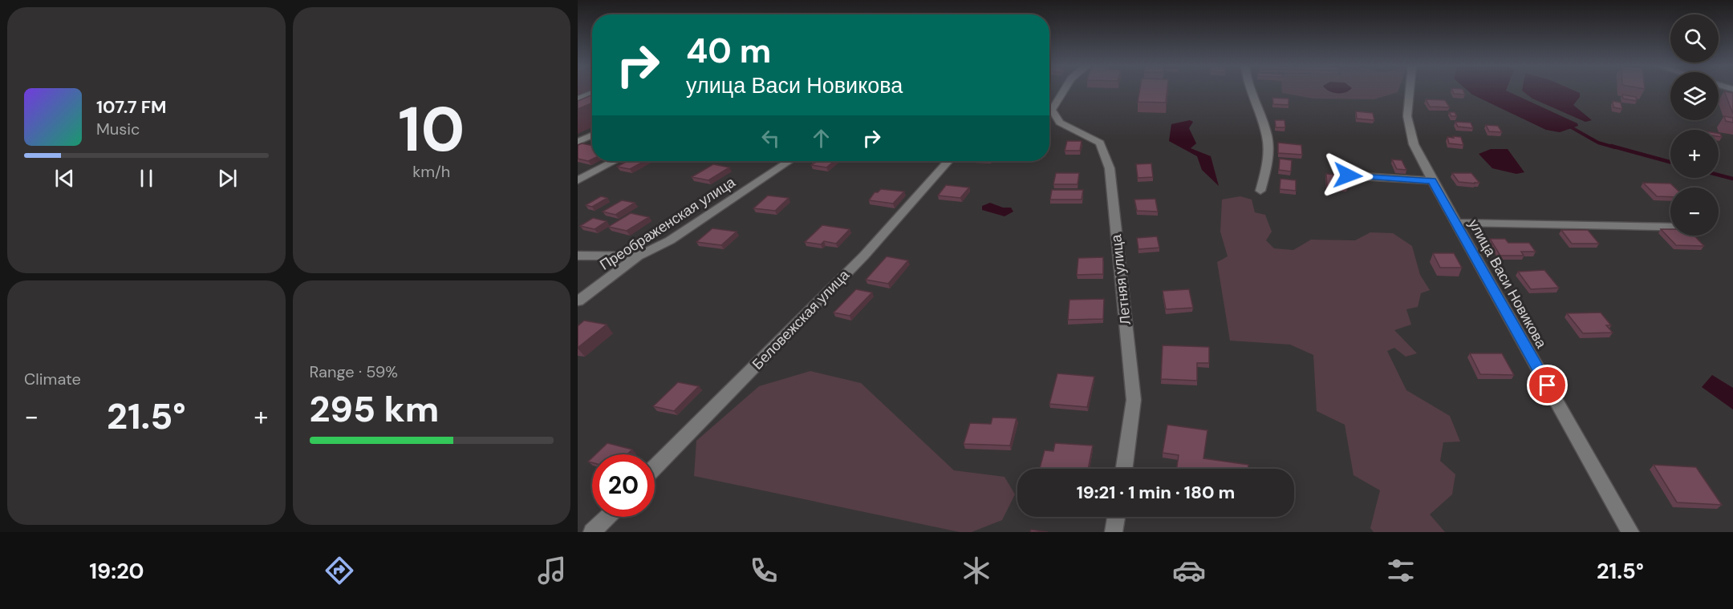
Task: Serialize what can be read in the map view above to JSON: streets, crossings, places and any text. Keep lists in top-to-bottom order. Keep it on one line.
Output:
{"streets":{"street":["Преображенская улица","Летняя улица","улица Васи Новикова","Беловежская улица"]},"page":{"tile":[["10","km/h"],"Climate",["Range · 59%","295 km"]],"map_buttons":["+","−"],"turn":["40 m","улица Васи Новикова"],"song":["107.7 FM","Music"],"heat":["−","21.5°","+"],"limit":"20","trip":"19:21 · 1 min · 180 m","tabs":["19:20","21.5°"]}}
